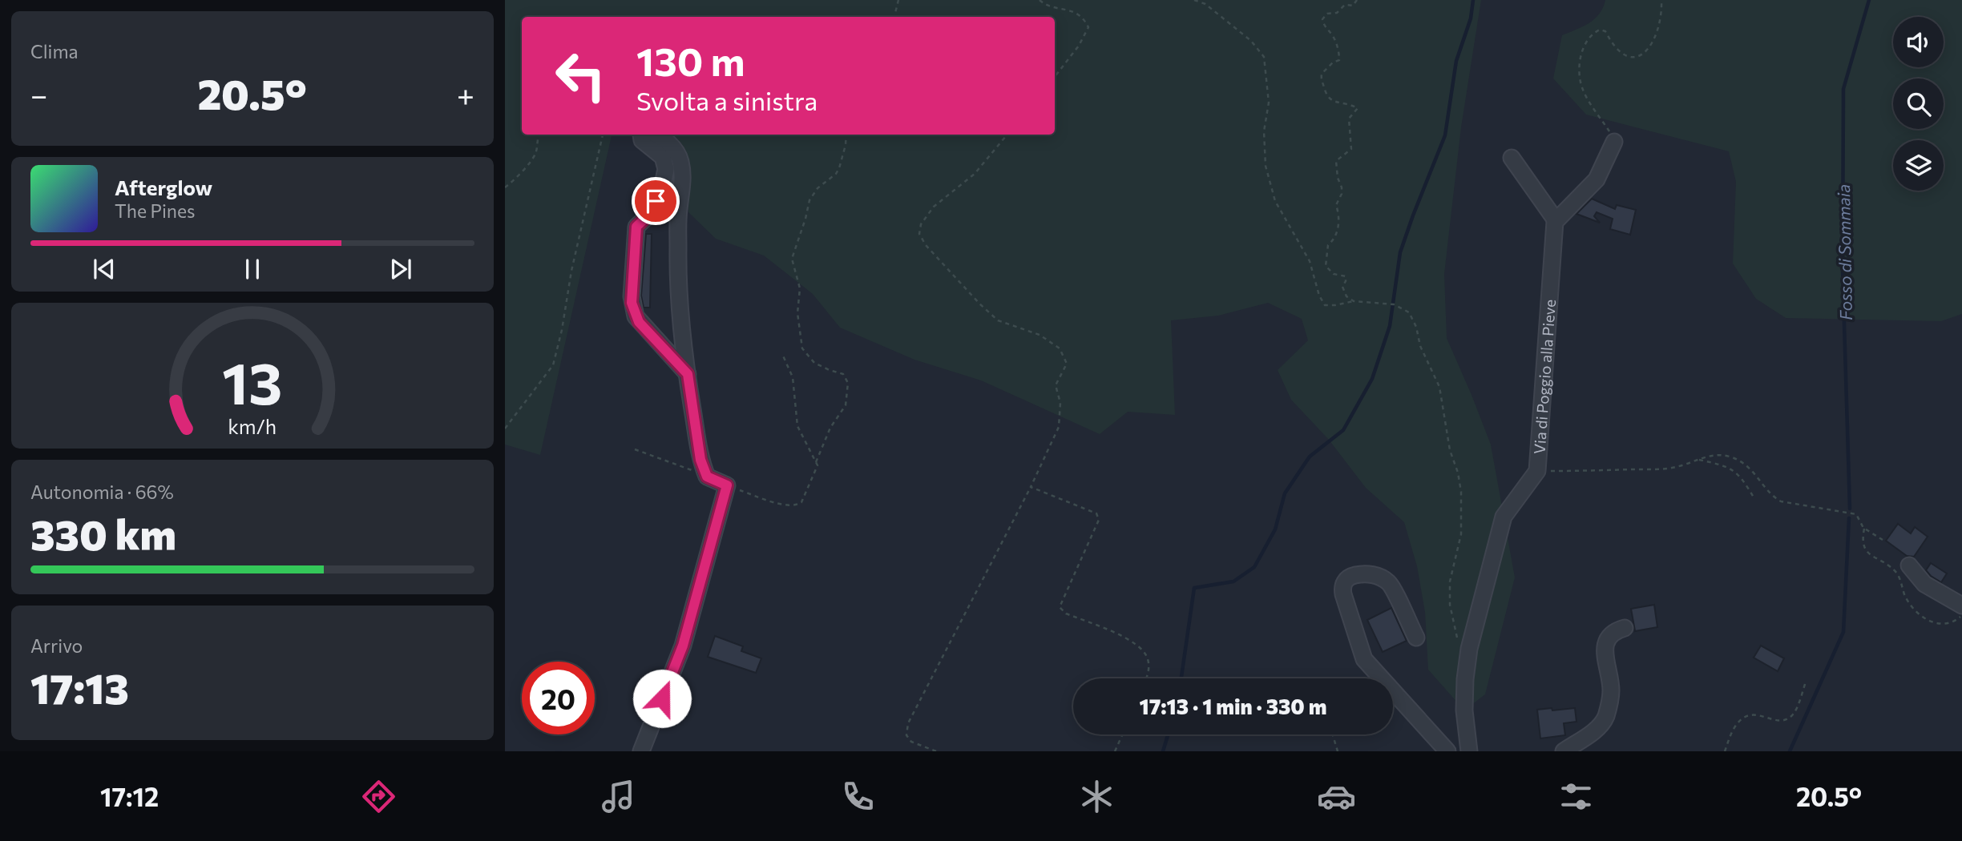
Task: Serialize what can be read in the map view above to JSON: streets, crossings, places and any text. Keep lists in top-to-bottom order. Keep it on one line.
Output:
{"streets":{"street":["Via di Poggio alla Pieve"]},"water":["Fosso di Sommaia"],"page":{"tile":["Clima",["Autonomia · 66%","330 km"],["Arrivo","17:13"]],"turn":["130 m","Svolta a sinistra"],"heat":["−","20.5°","+"],"song":["Afterglow","The Pines"],"limit":"20","trip":"17:13 · 1 min · 330 m","tabs":["17:12","20.5°"],"gauge":["13","km/h"]}}
